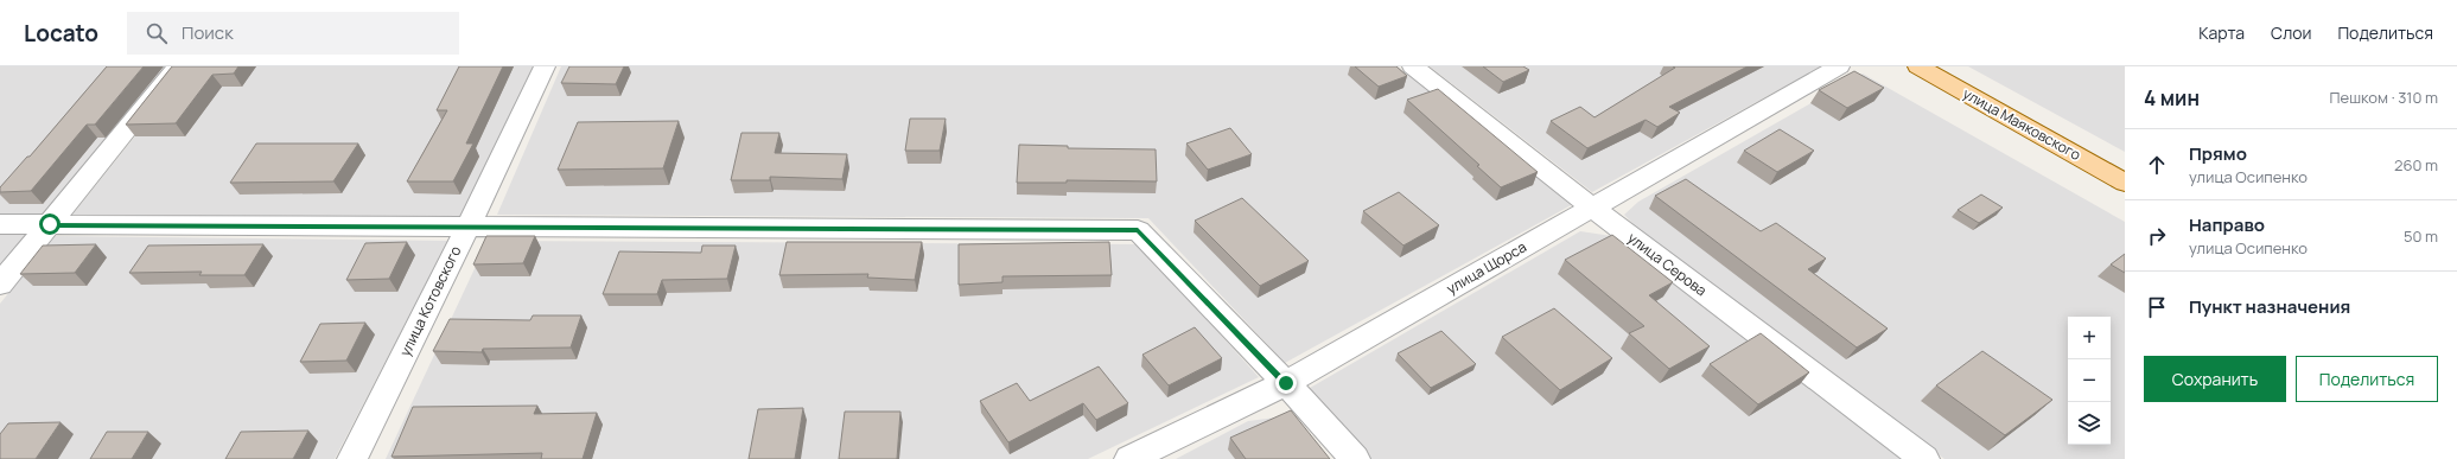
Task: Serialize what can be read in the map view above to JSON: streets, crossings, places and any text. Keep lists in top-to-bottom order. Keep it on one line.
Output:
{"streets":{"main road":["улица Маяковского"],"street":["улица Серова","улица Щорса","улица Котовского"]},"crossings":[["улица Серова","улица Щорса"]],"page":{"header":"Locato","search":"Поиск","nav":["Карта","Слои","Поделиться"],"heading":["4 мин","Пешком · 310 m"],"list":[["Прямо","улица Осипенко","260 m"],["Направо","улица Осипенко","50 m"],"Пункт назначения"],"map_buttons":["+","−"],"buttons":["Сохранить","Поделиться"]}}
